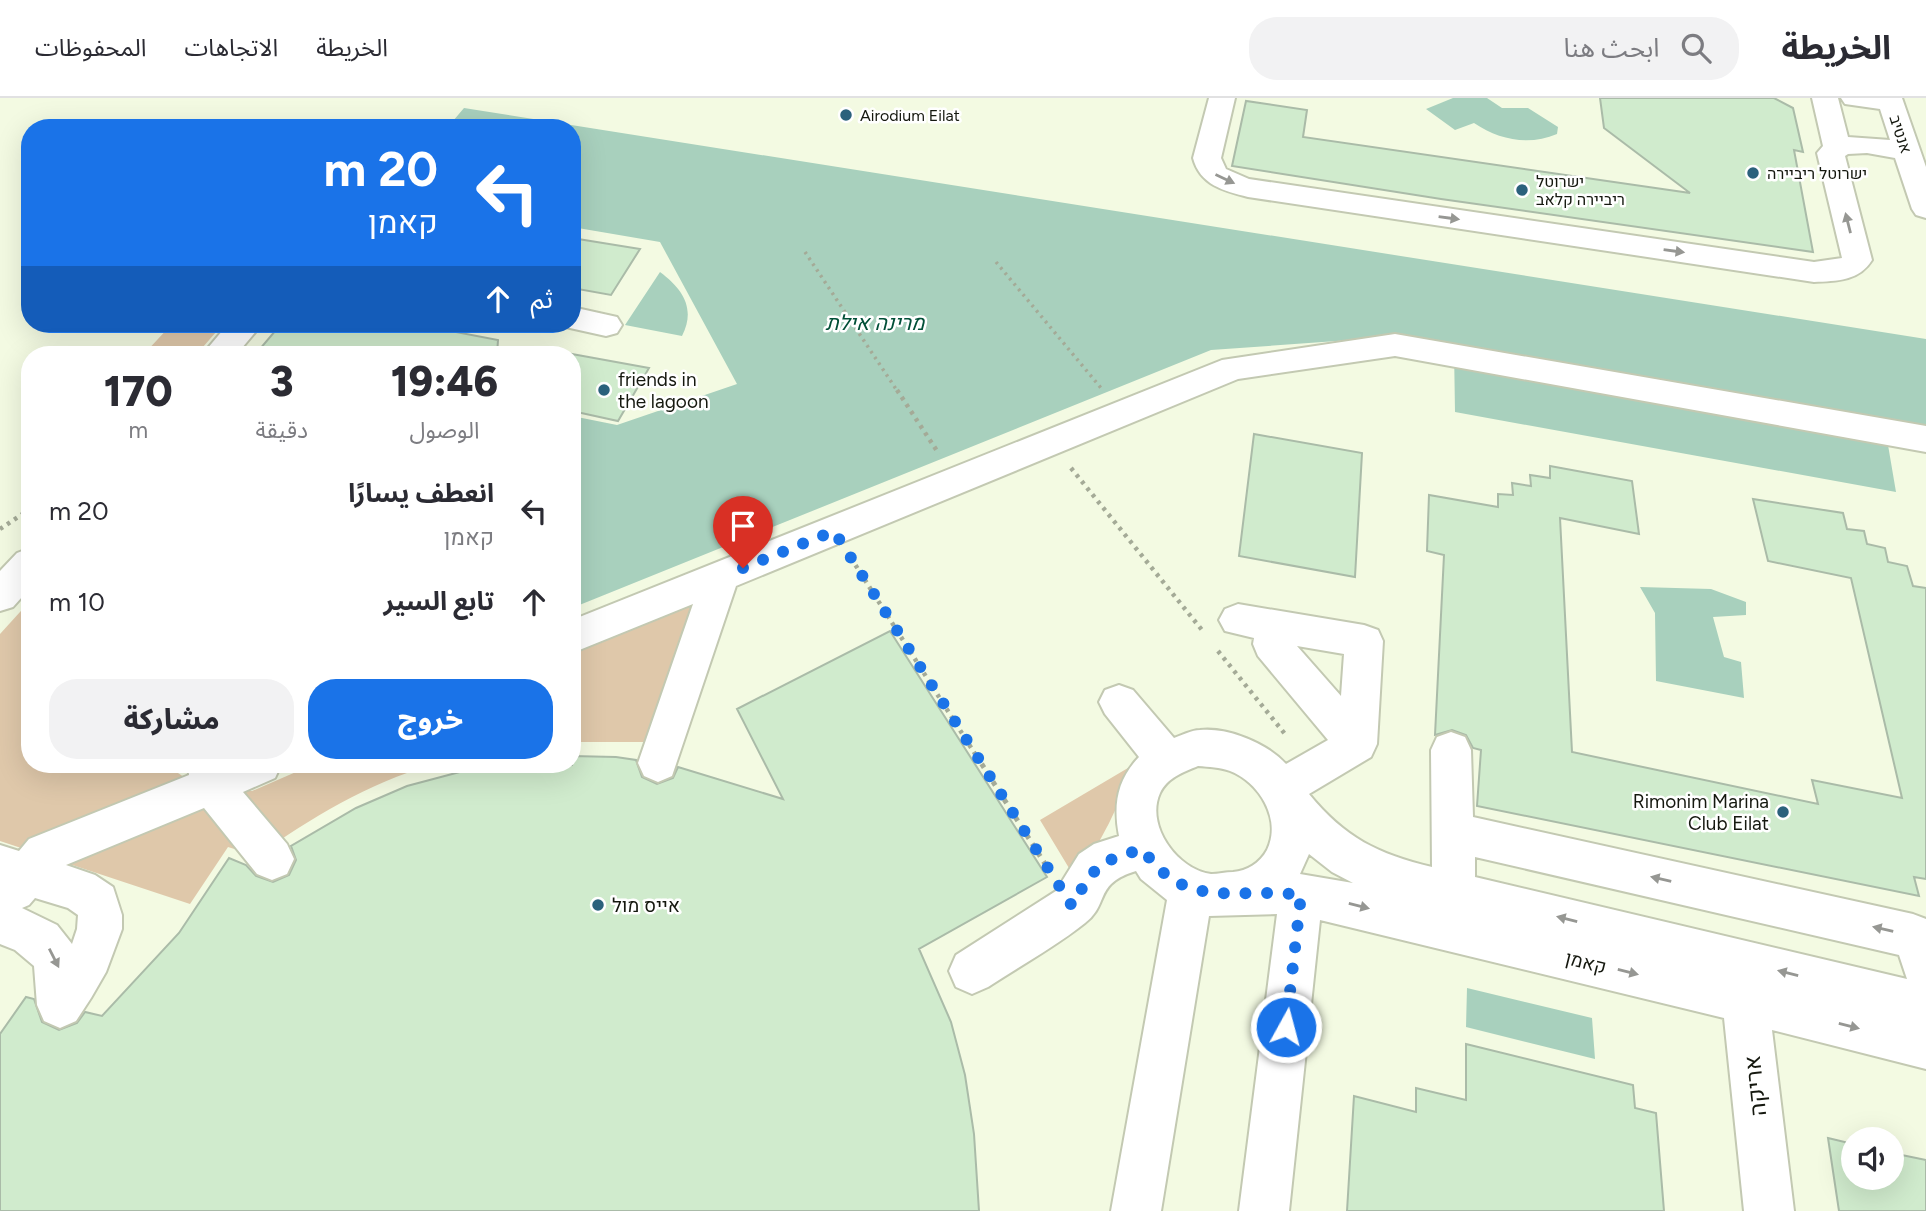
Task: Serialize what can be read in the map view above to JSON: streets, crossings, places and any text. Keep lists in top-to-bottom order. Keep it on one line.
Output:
{"streets":{"street":["אנטיב","קאמן","אריקה"]},"crossings":[["קאמן","אריקה"]],"water":["מרינה אילת"],"places":["Airodium Eilat","ישרוטל ריביירה","ישרוטל ריביירה קלאב","friends in the lagoon","Rimonim Marina Club Eilat","אייס מול"],"page":{"header":"الخريطة","search":"ابحث هنا","nav":["الخريطة","الاتجاهات","المحفوظات"],"turn":["20 m","קאמן"],"then":"ثم","eta":["19:46","الوصول","3","دقيقة","170","m"],"list":[{"name":"انعطف يسارًا","note":"קאמן","value":"20 m"},{"name":"تابع السير","value":"10 m"}],"buttons":["خروج","مشاركة"]}}
